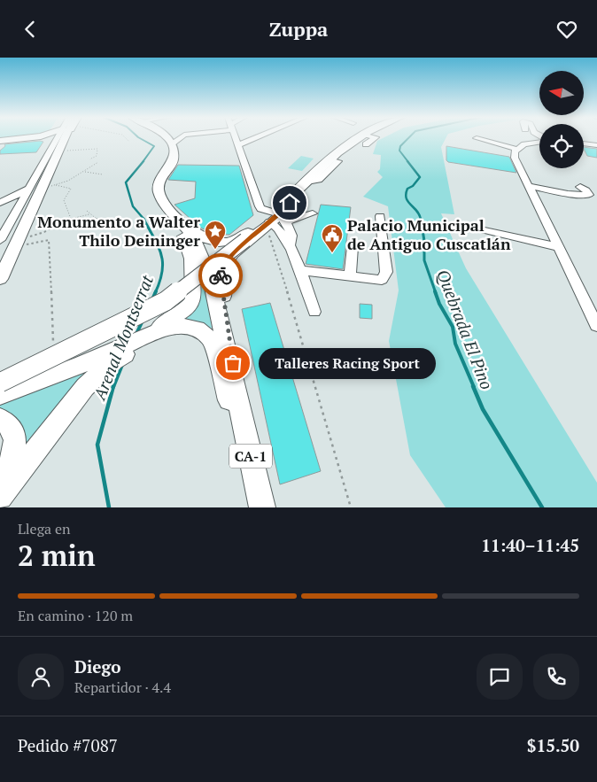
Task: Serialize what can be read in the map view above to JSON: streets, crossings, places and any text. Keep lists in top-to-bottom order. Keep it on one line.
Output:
{"streets":{"main road":["CA-1"]},"water":["Quebrada El Pino","Arenal Montserrat"],"places":{"place":["Monumento a Walter Thilo Deininger"],"public building":["Palacio Municipal de Antiguo Cuscatlán"],"other":["Talleres Racing Sport"]},"north":"left","page":{"header":"Zuppa","bubble":"Talleres Racing Sport","heading":["2 min","Llega en","11:40–11:45"],"panel":["Diego","Repartidor · 4.4","Pedido #7087","$15.50"],"bar":"En camino · 120 m"}}
